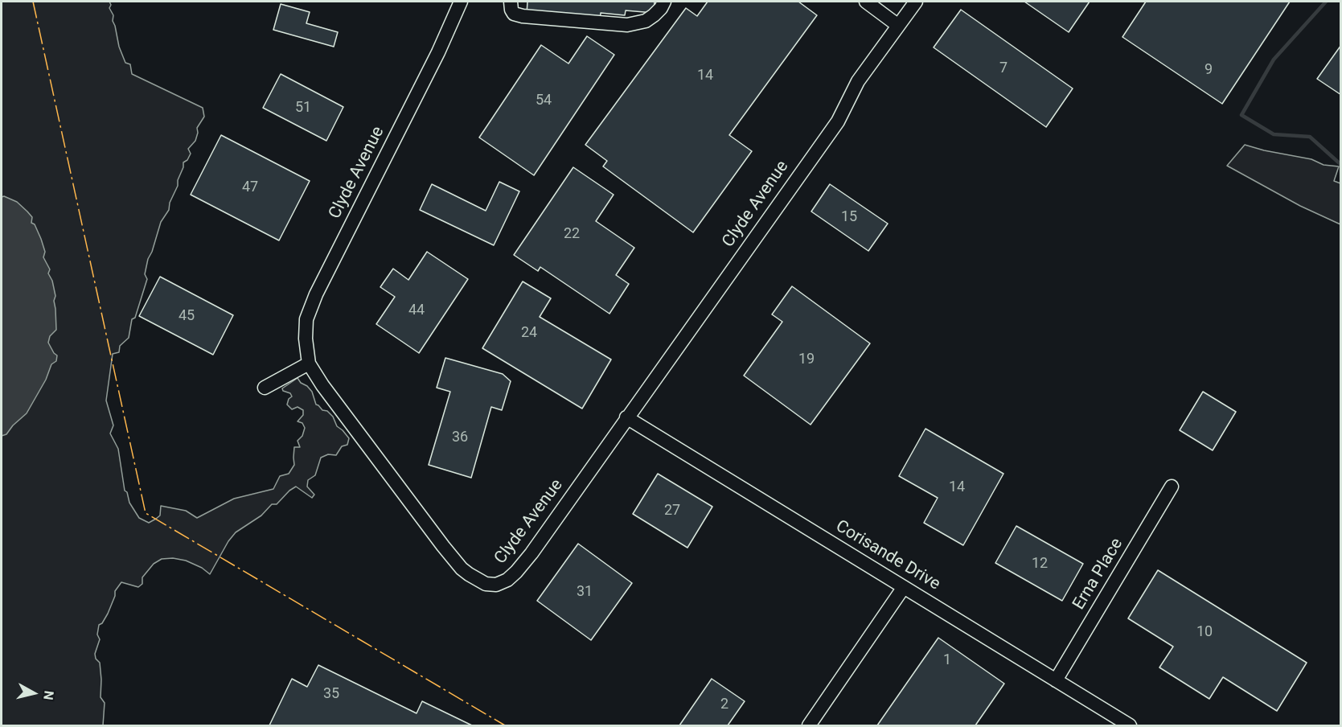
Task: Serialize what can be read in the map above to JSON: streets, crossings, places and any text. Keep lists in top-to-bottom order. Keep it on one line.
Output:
{"streets":{"street":["Clyde Avenue","Corisande Drive","Erna Place"]},"crossings":[["Clyde Avenue","Corisande Drive"],["Corisande Drive","Erna Place"]],"house_numbers":["7","9","14","54","51","47","15","22","44","45","24","19","36","14","27","12","31","10","1","35","2"],"north":"right"}
